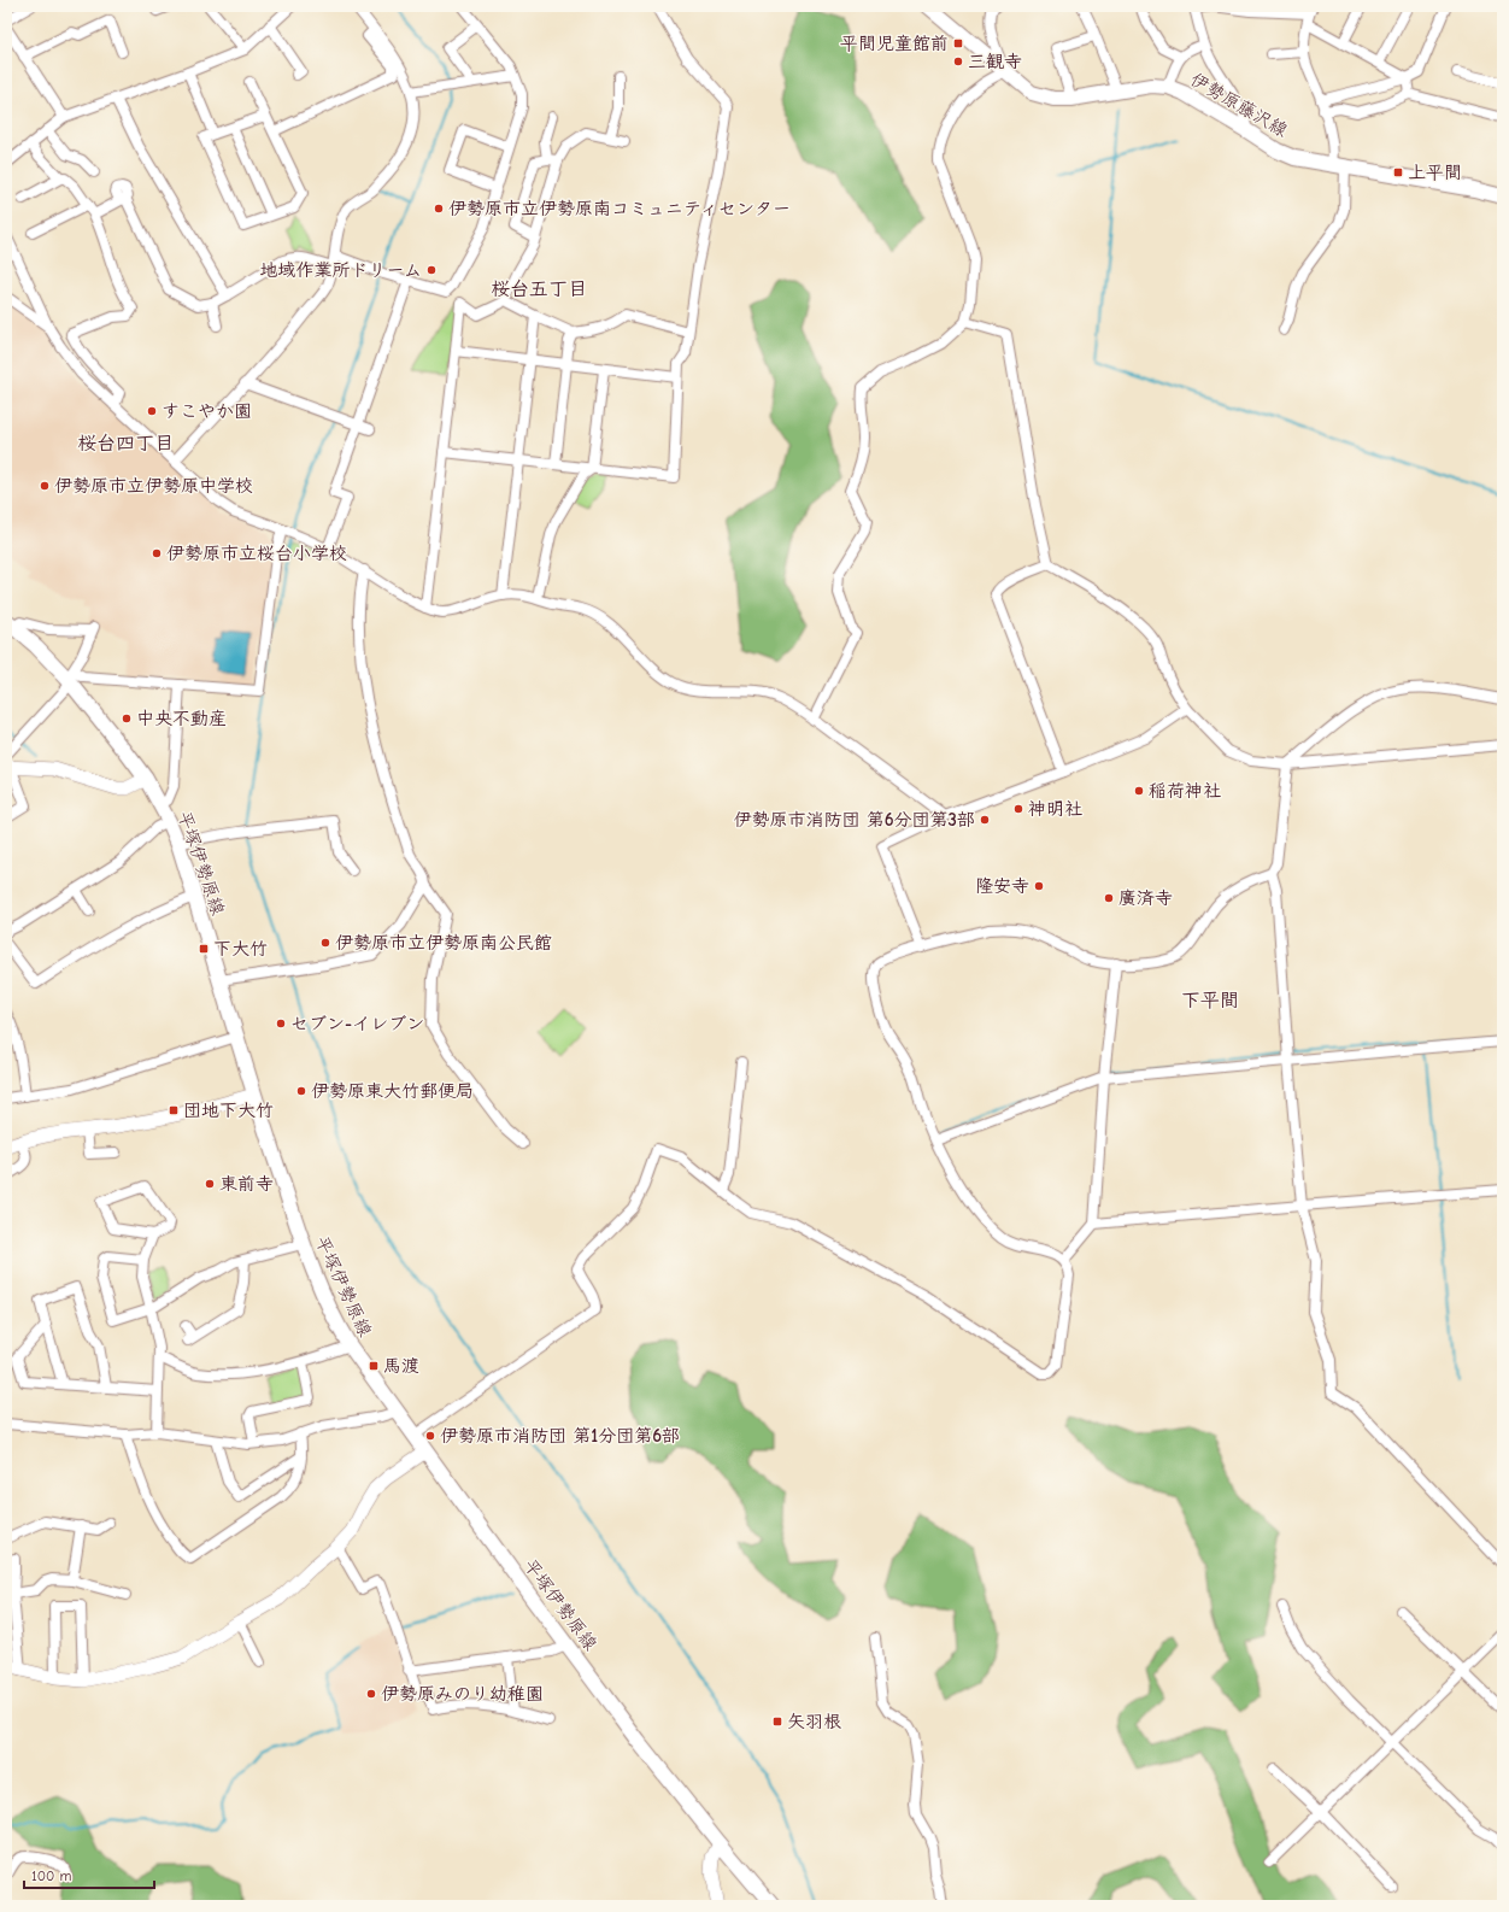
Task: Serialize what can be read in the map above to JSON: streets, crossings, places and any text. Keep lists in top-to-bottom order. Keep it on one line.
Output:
{"streets":{"main road":["伊勢原藤沢線","平塚伊勢原線"]},"districts":["桜台五丁目","桜台四丁目","下平間"],"places":{"transit":["平間児童館前","上平間","下大竹","団地下大竹","馬渡","矢羽根"],"other":["三観寺","伊勢原市立伊勢原南コミュニティセンター","地域作業所ドリーム","すこやか園","伊勢原市立伊勢原中学校","伊勢原市立桜台小学校","中央不動産","稲荷神社","神明社","伊勢原市消防団 第6分団第3部","隆安寺","廣済寺","伊勢原市立伊勢原南公民館","セブン-イレブン","伊勢原東大竹郵便局","東前寺","伊勢原市消防団 第1分団第6部","伊勢原みのり幼稚園"]},"scale_bar":"100 m"}
